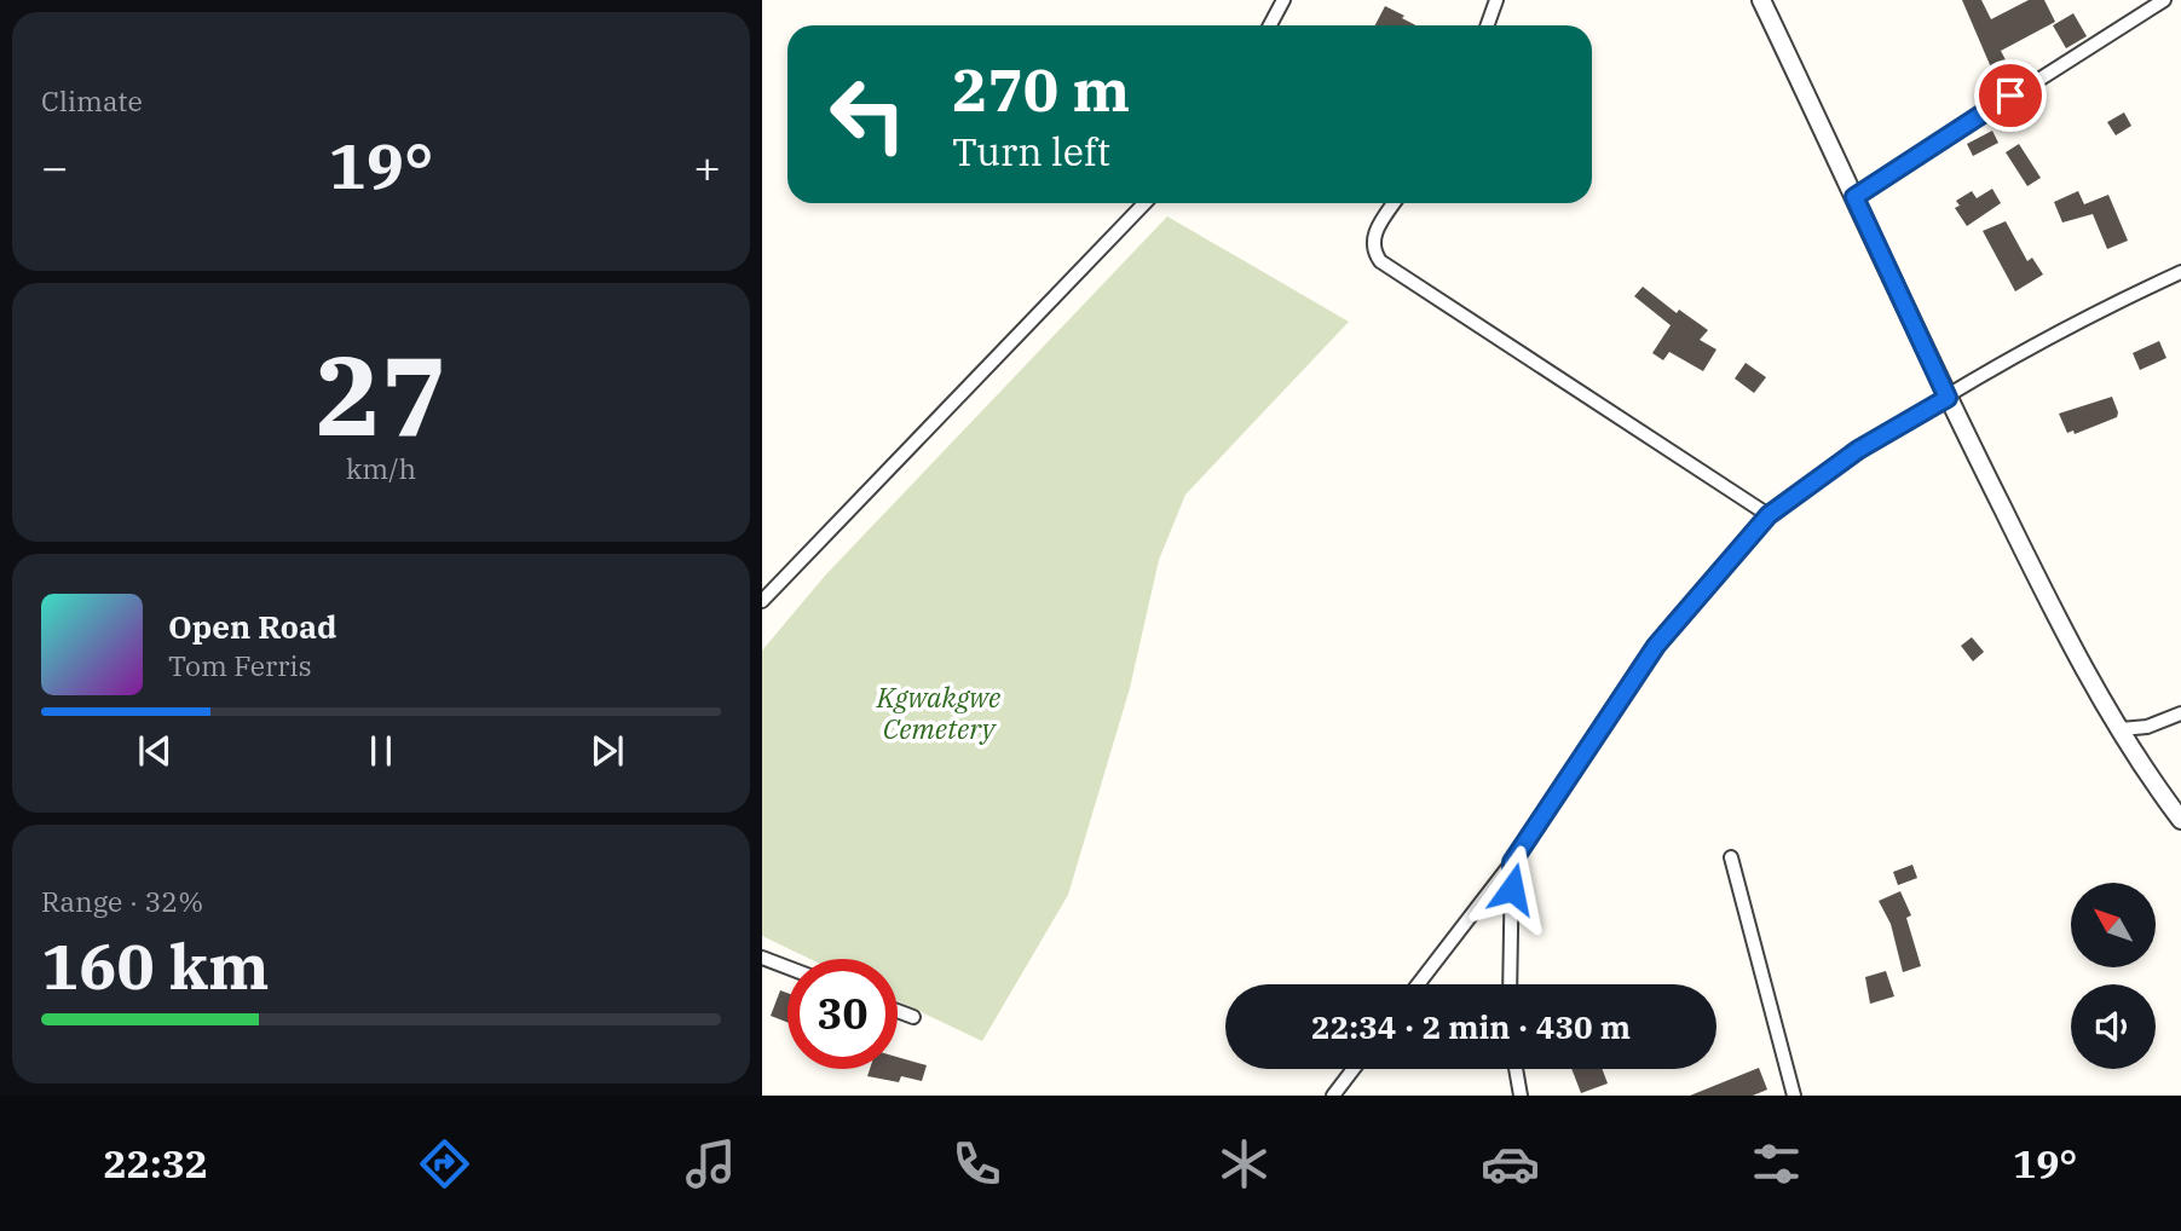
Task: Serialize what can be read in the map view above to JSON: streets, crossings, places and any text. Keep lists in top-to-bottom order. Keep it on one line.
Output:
{"parks":["Kgwakgwe Cemetery"],"north":"top left","page":{"tile":["Climate",["27","km/h"],["Range · 32%","160 km"]],"turn":["270 m","Turn left"],"heat":["−","19°","+"],"song":["Open Road","Tom Ferris"],"limit":"30","trip":"22:34 · 2 min · 430 m","tabs":["22:32","19°"]}}
